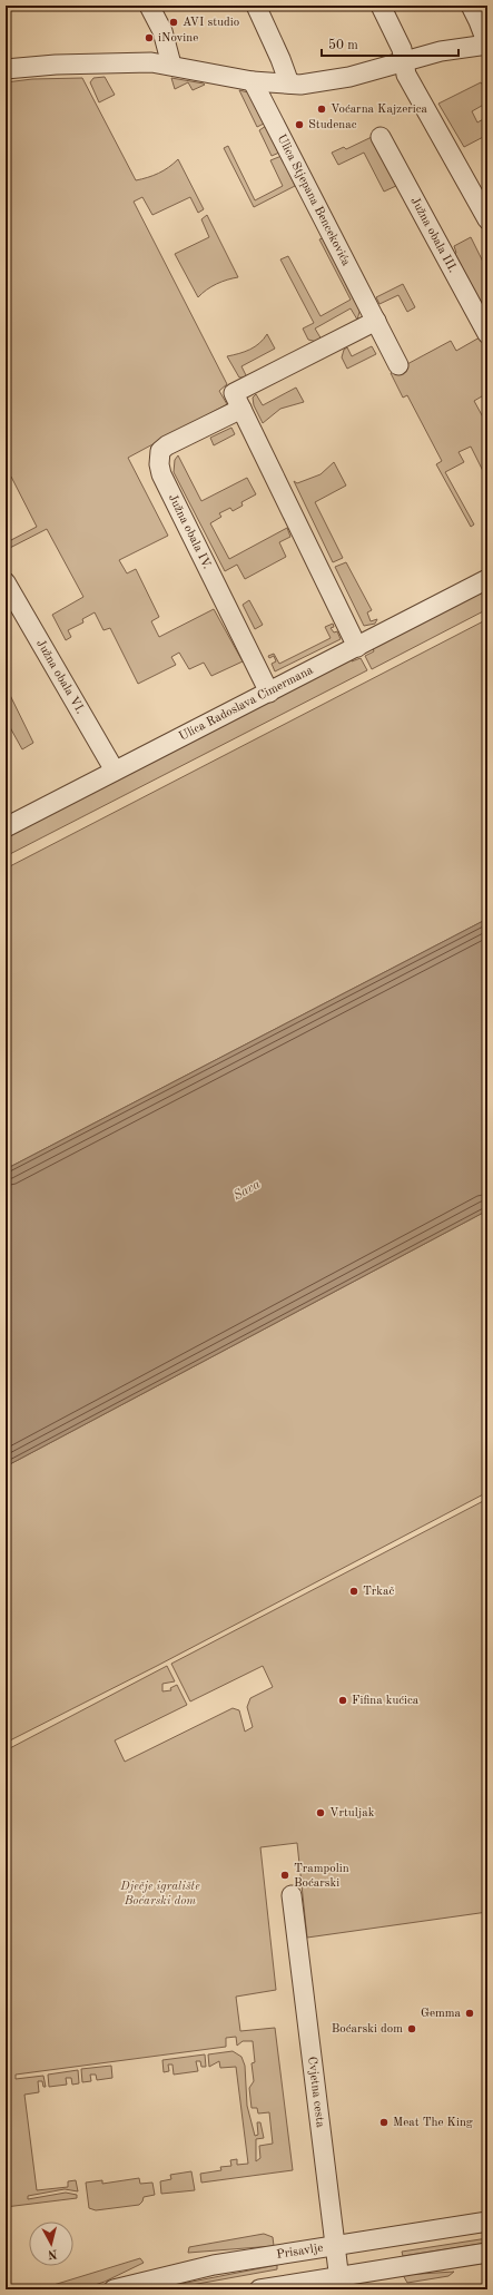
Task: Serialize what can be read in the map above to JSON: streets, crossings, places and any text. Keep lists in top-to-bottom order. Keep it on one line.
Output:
{"streets":{"street":["Ulica Stjepana Bencekovića","Južna obala III.","Južna obala IV.","Južna obala VI.","Ulica Radoslava Cimermana","Cvjetna cesta","Prisavlje"]},"crossings":[["Južna obala IV.","Ulica Radoslava Cimermana"],["Južna obala VI.","Ulica Radoslava Cimermana"],["Cvjetna cesta","Prisavlje"]],"water":["Sava"],"parks":["Dječje igralište Boćarski dom"],"places":["AVI studio","iNovine","Voćarna Kajzerica","Studenac","Trkač","Fifina kućica","Vrtuljak","Trampolin Boćarski","Gemma","Boćarski dom","Meat The King"],"scale_bar":"50 m","north":"bottom"}
